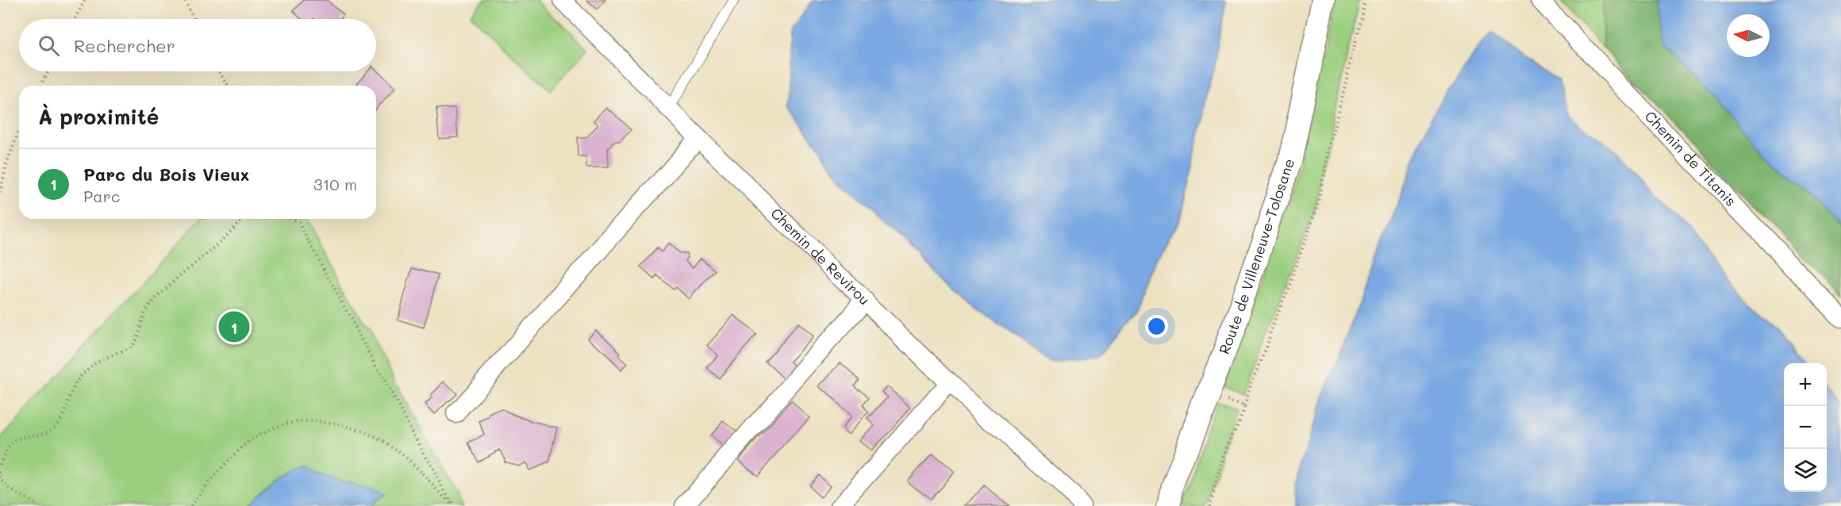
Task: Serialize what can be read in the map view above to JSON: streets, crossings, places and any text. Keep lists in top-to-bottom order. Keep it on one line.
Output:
{"streets":{"street":["Chemin de Titanis","Chemin de Revirou","Route de Villeneuve-Tolosane"]},"north":"left","page":{"search":"Rechercher","heading":"À proximité","list":[{"mark":"1","name":"Parc du Bois Vieux","note":"Parc","value":"310 m"}],"pins":"1","map_buttons":["+","−"]}}
